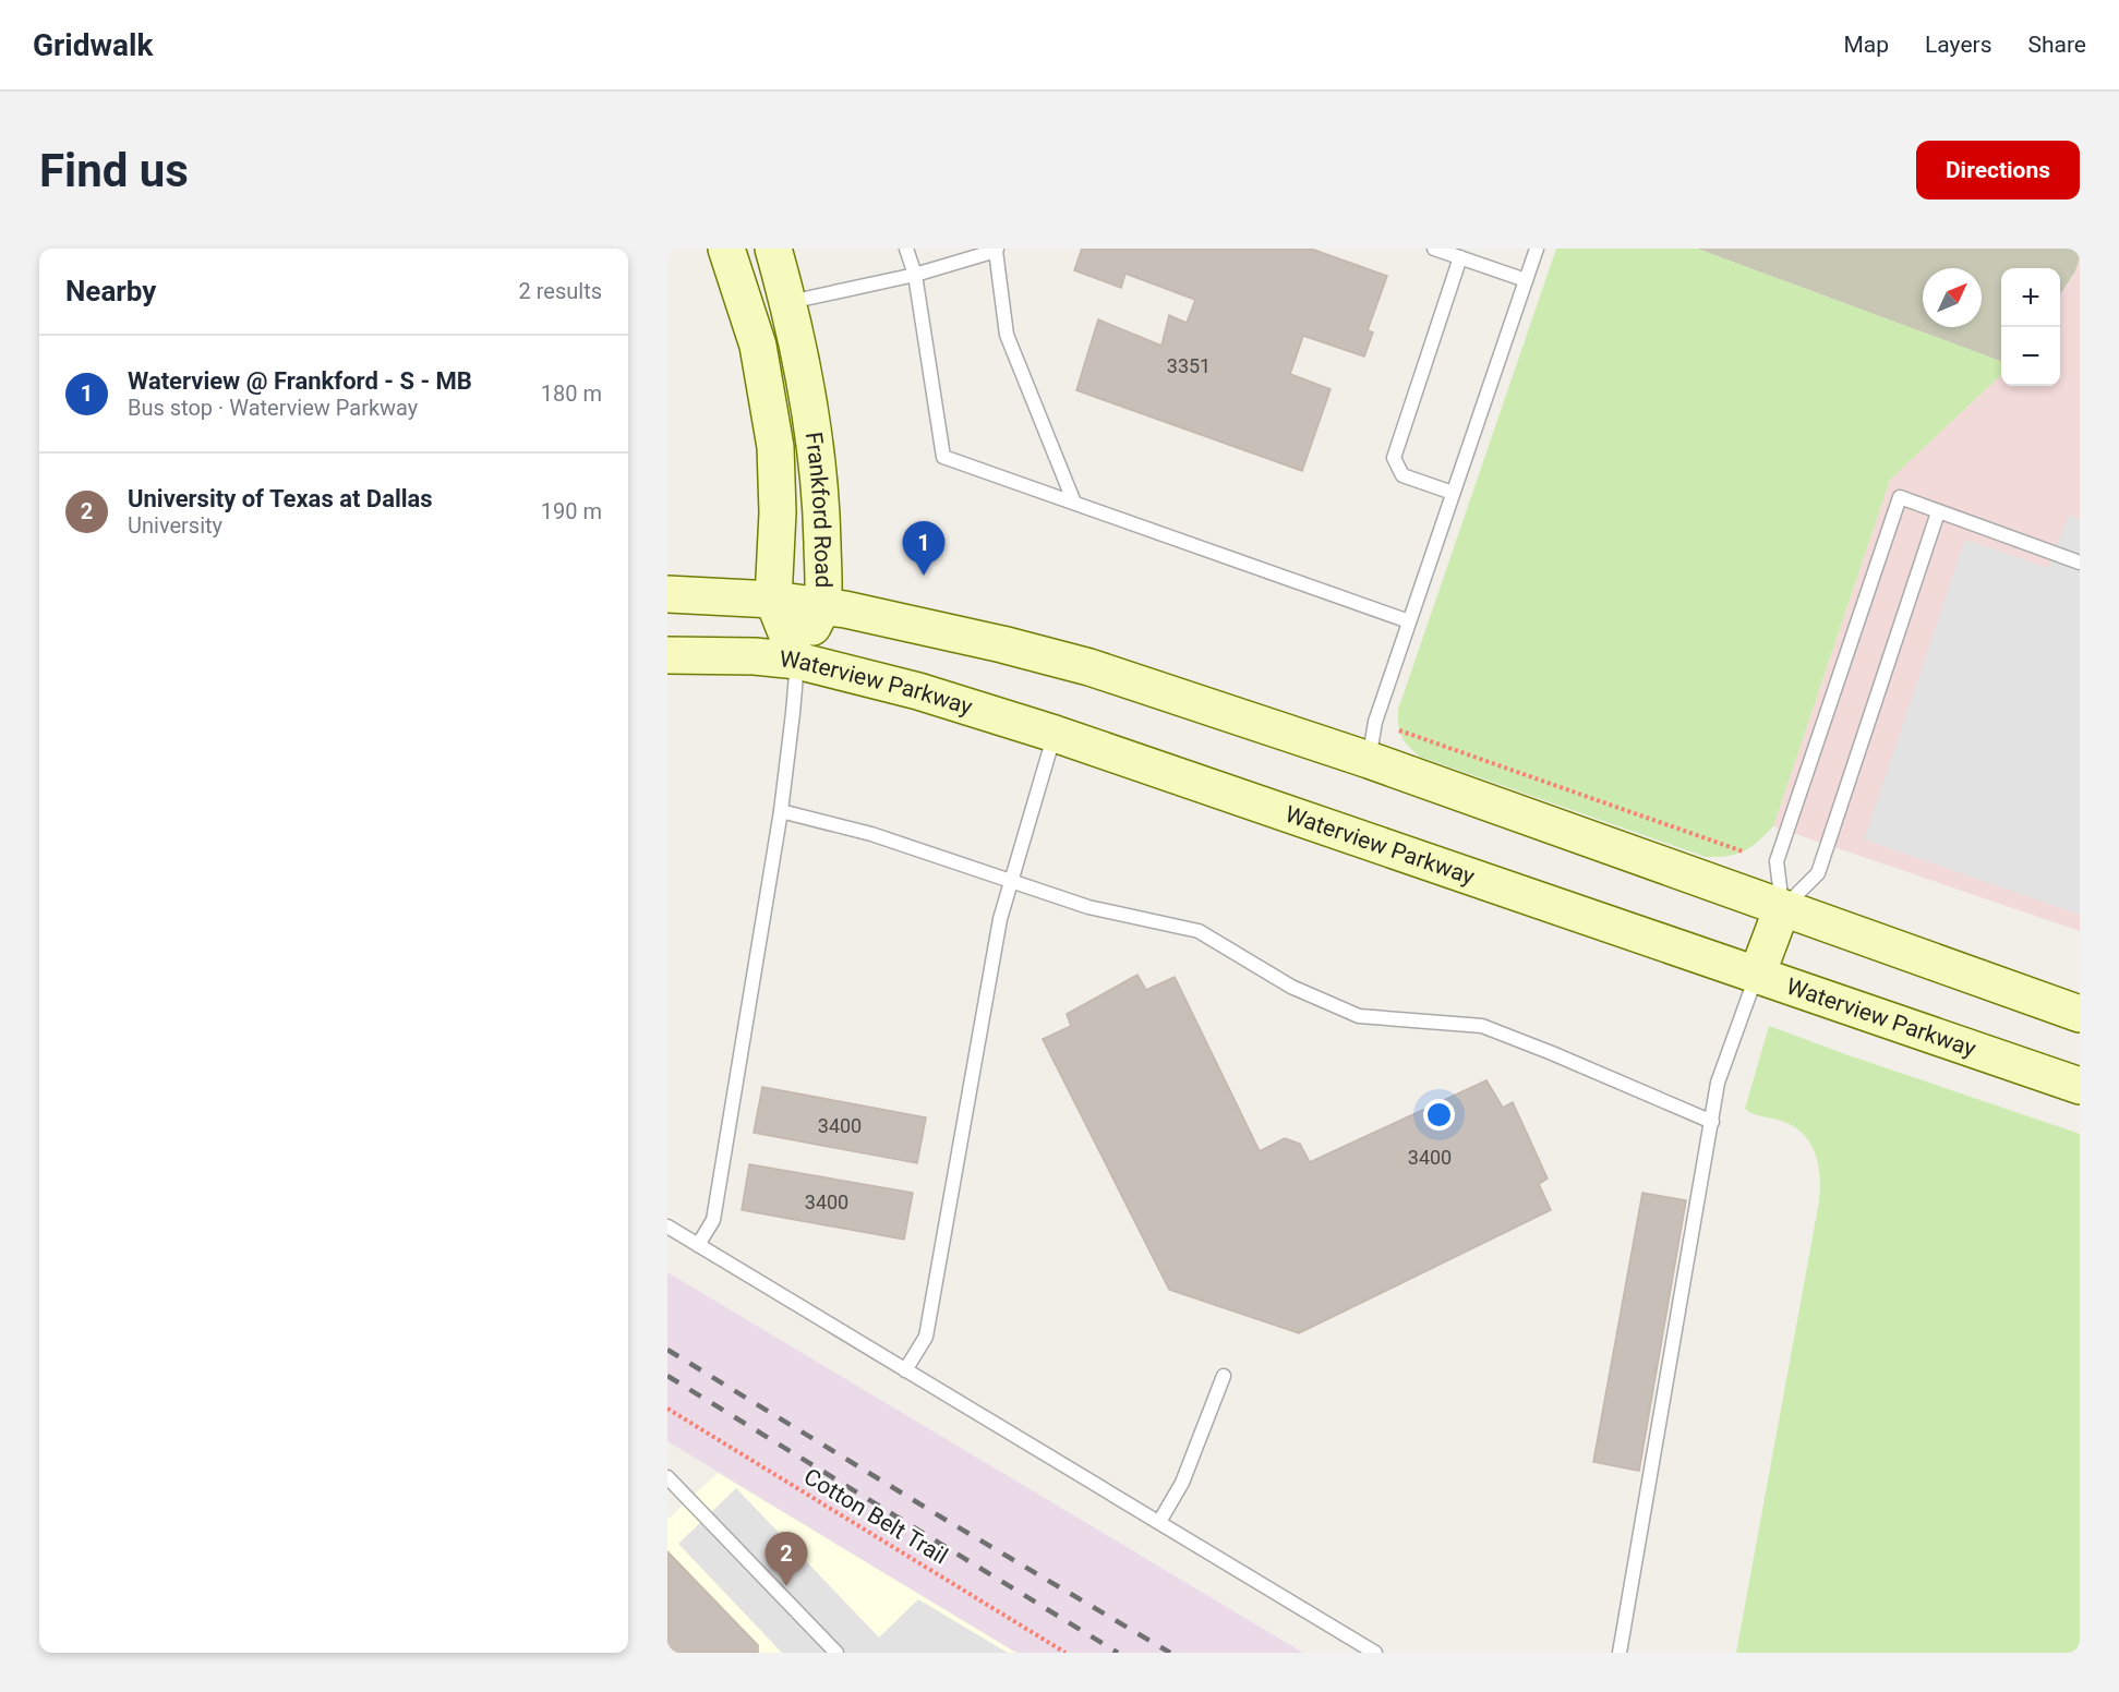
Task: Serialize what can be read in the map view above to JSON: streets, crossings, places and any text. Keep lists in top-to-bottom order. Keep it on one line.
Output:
{"streets":{"main road":["Frankford Road","Waterview Parkway"],"path":["Cotton Belt Trail"]},"crossings":[["Frankford Road","Waterview Parkway"]],"house_numbers":["3351","3400","3400","3400"],"north":"top right","page":{"header":"Gridwalk","nav":["Map","Layers","Share"],"buttons":"Directions","title":"Find us","heading":["Nearby","2 results"],"map_buttons":["+","−"],"list":[{"mark":"1","name":"Waterview @ Frankford - S - MB","note":"Bus stop · Waterview Parkway","value":"180 m"},{"mark":"2","name":"University of Texas at Dallas","note":"University","value":"190 m"}],"pins":["1","2"]}}
